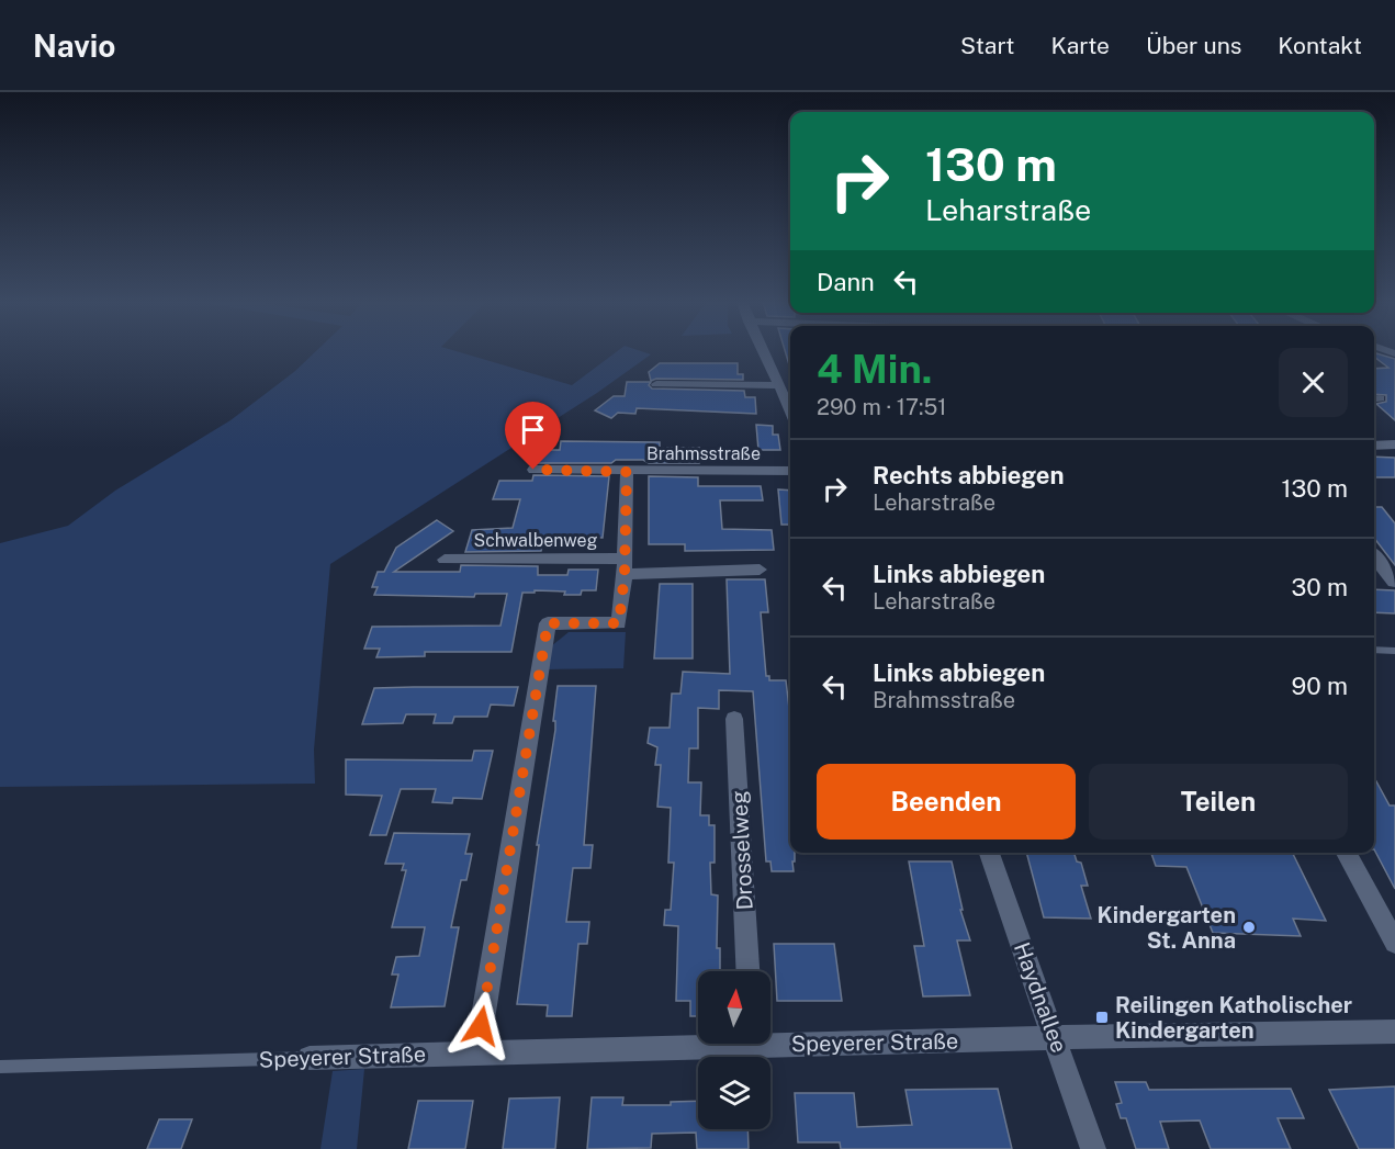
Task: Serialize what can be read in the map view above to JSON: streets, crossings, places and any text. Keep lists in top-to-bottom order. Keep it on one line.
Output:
{"streets":{"street":["Brahmsstraße","Schwalbenweg","Drosselweg","Haydnallee","Speyerer Straße"]},"crossings":[["Haydnallee","Speyerer Straße"]],"places":{"other":["Kindergarten St. Anna"],"transit":["Reilingen Katholischer Kindergarten"]},"north":"top","page":{"header":"Navio","nav":["Start","Karte","Über uns","Kontakt"],"turn":["130 m","Leharstraße"],"then":"Dann","heading":["4 Min.","290 m · 17:51"],"list":[{"name":"Rechts abbiegen","note":"Leharstraße","value":"130 m"},{"name":"Links abbiegen","note":"Leharstraße","value":"30 m"},{"name":"Links abbiegen","note":"Brahmsstraße","value":"90 m"}],"buttons":["Beenden","Teilen"]}}
